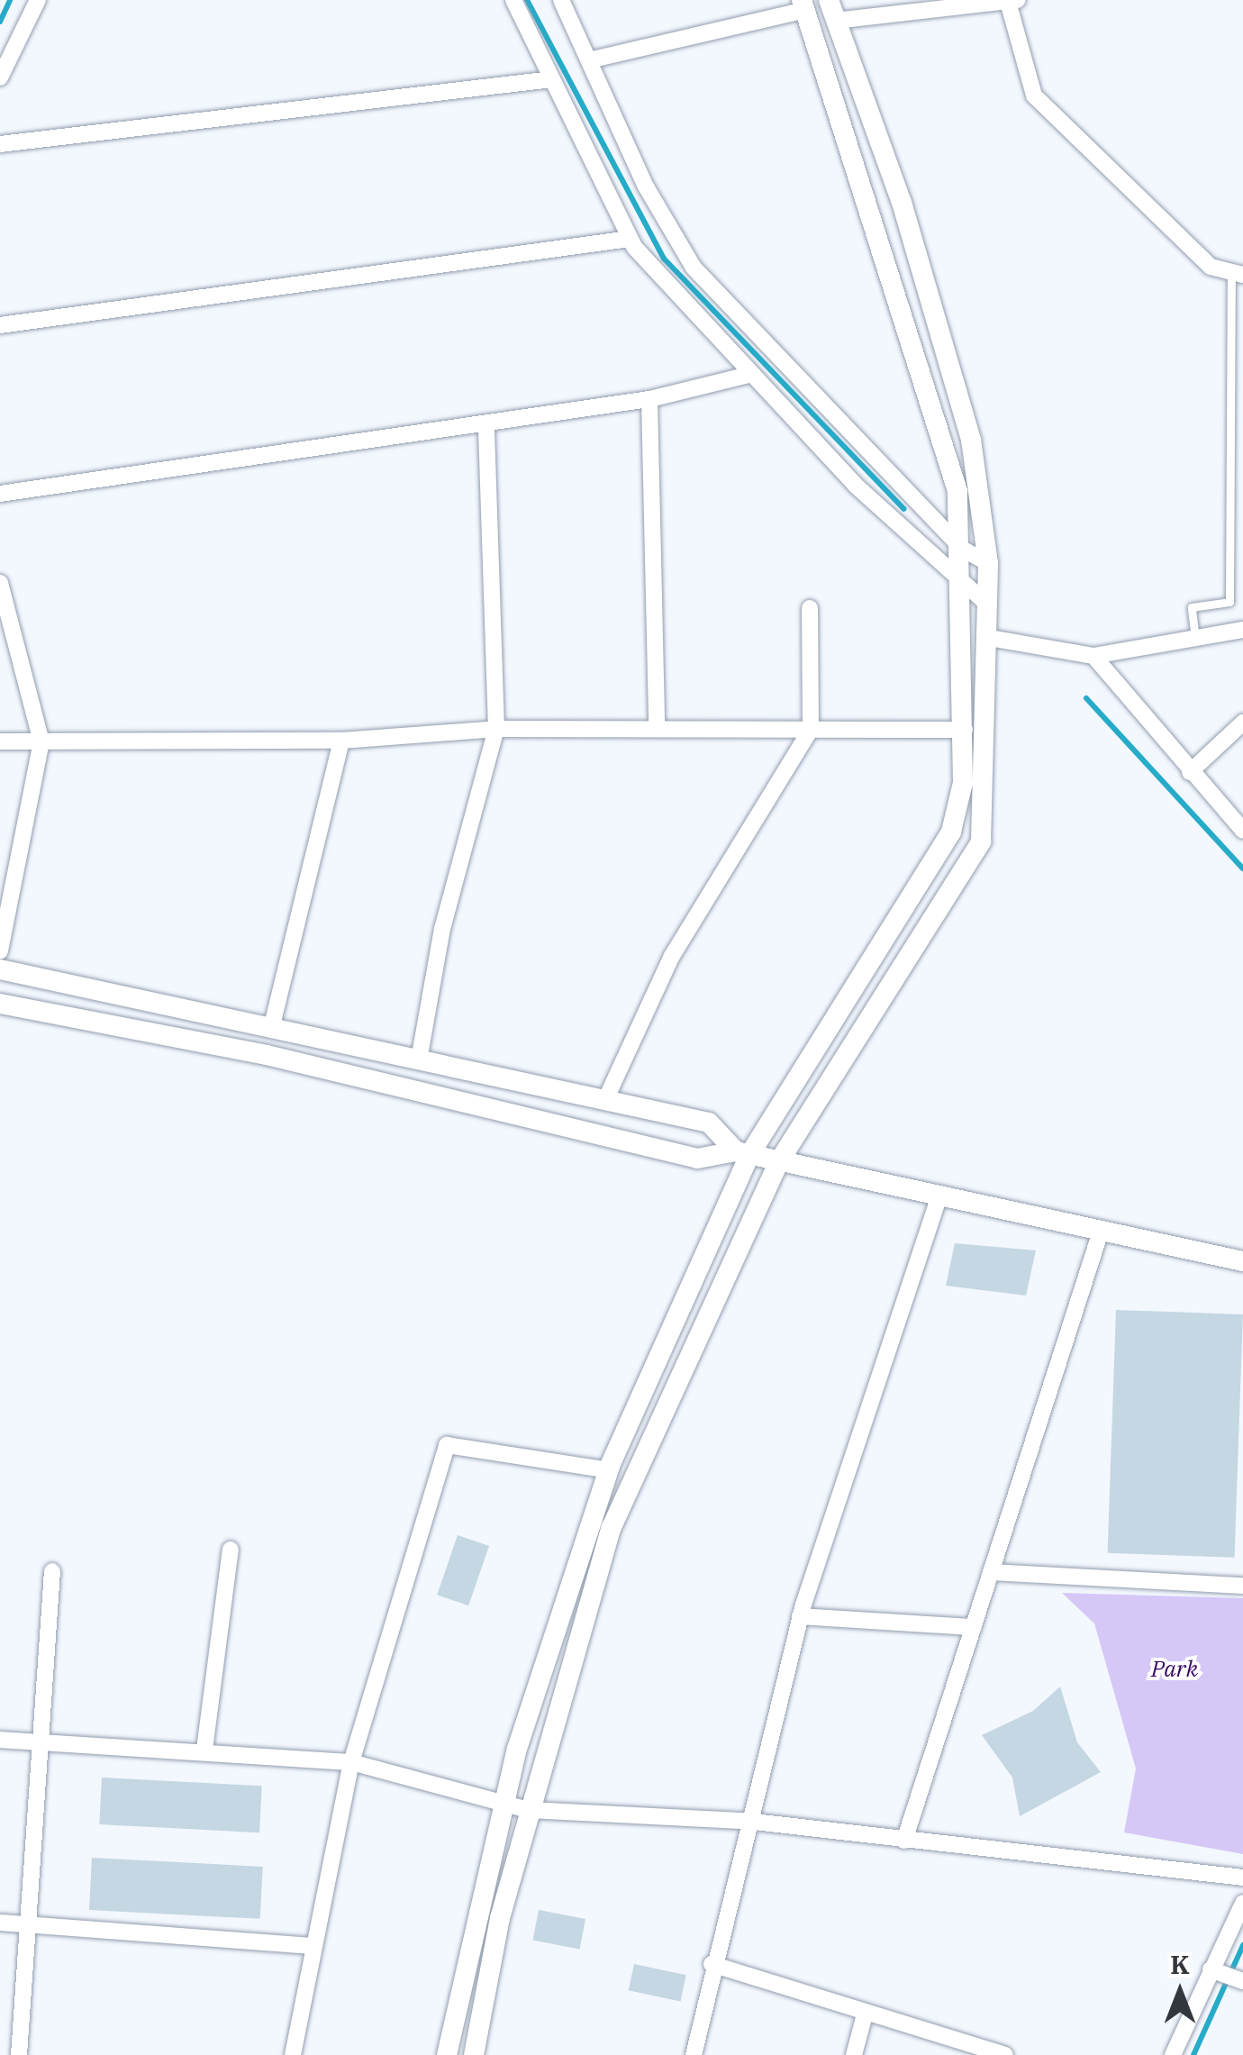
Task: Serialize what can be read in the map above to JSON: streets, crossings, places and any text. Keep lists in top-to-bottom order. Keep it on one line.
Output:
{"parks":["Park"],"north":"top"}
